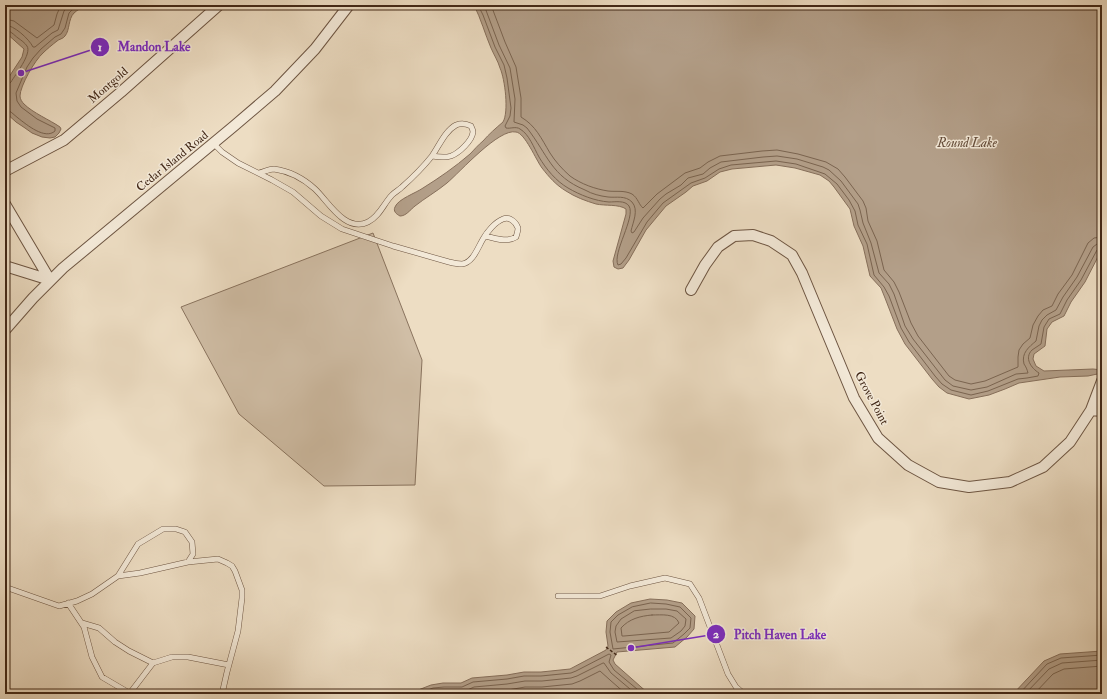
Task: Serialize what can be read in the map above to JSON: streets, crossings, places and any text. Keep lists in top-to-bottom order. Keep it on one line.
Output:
{"streets":{"street":["Montgold","Cedar Island Road","Grove Point"]},"water":["Round Lake"],"places":["Mandon Lake","Pitch Haven Lake"]}
